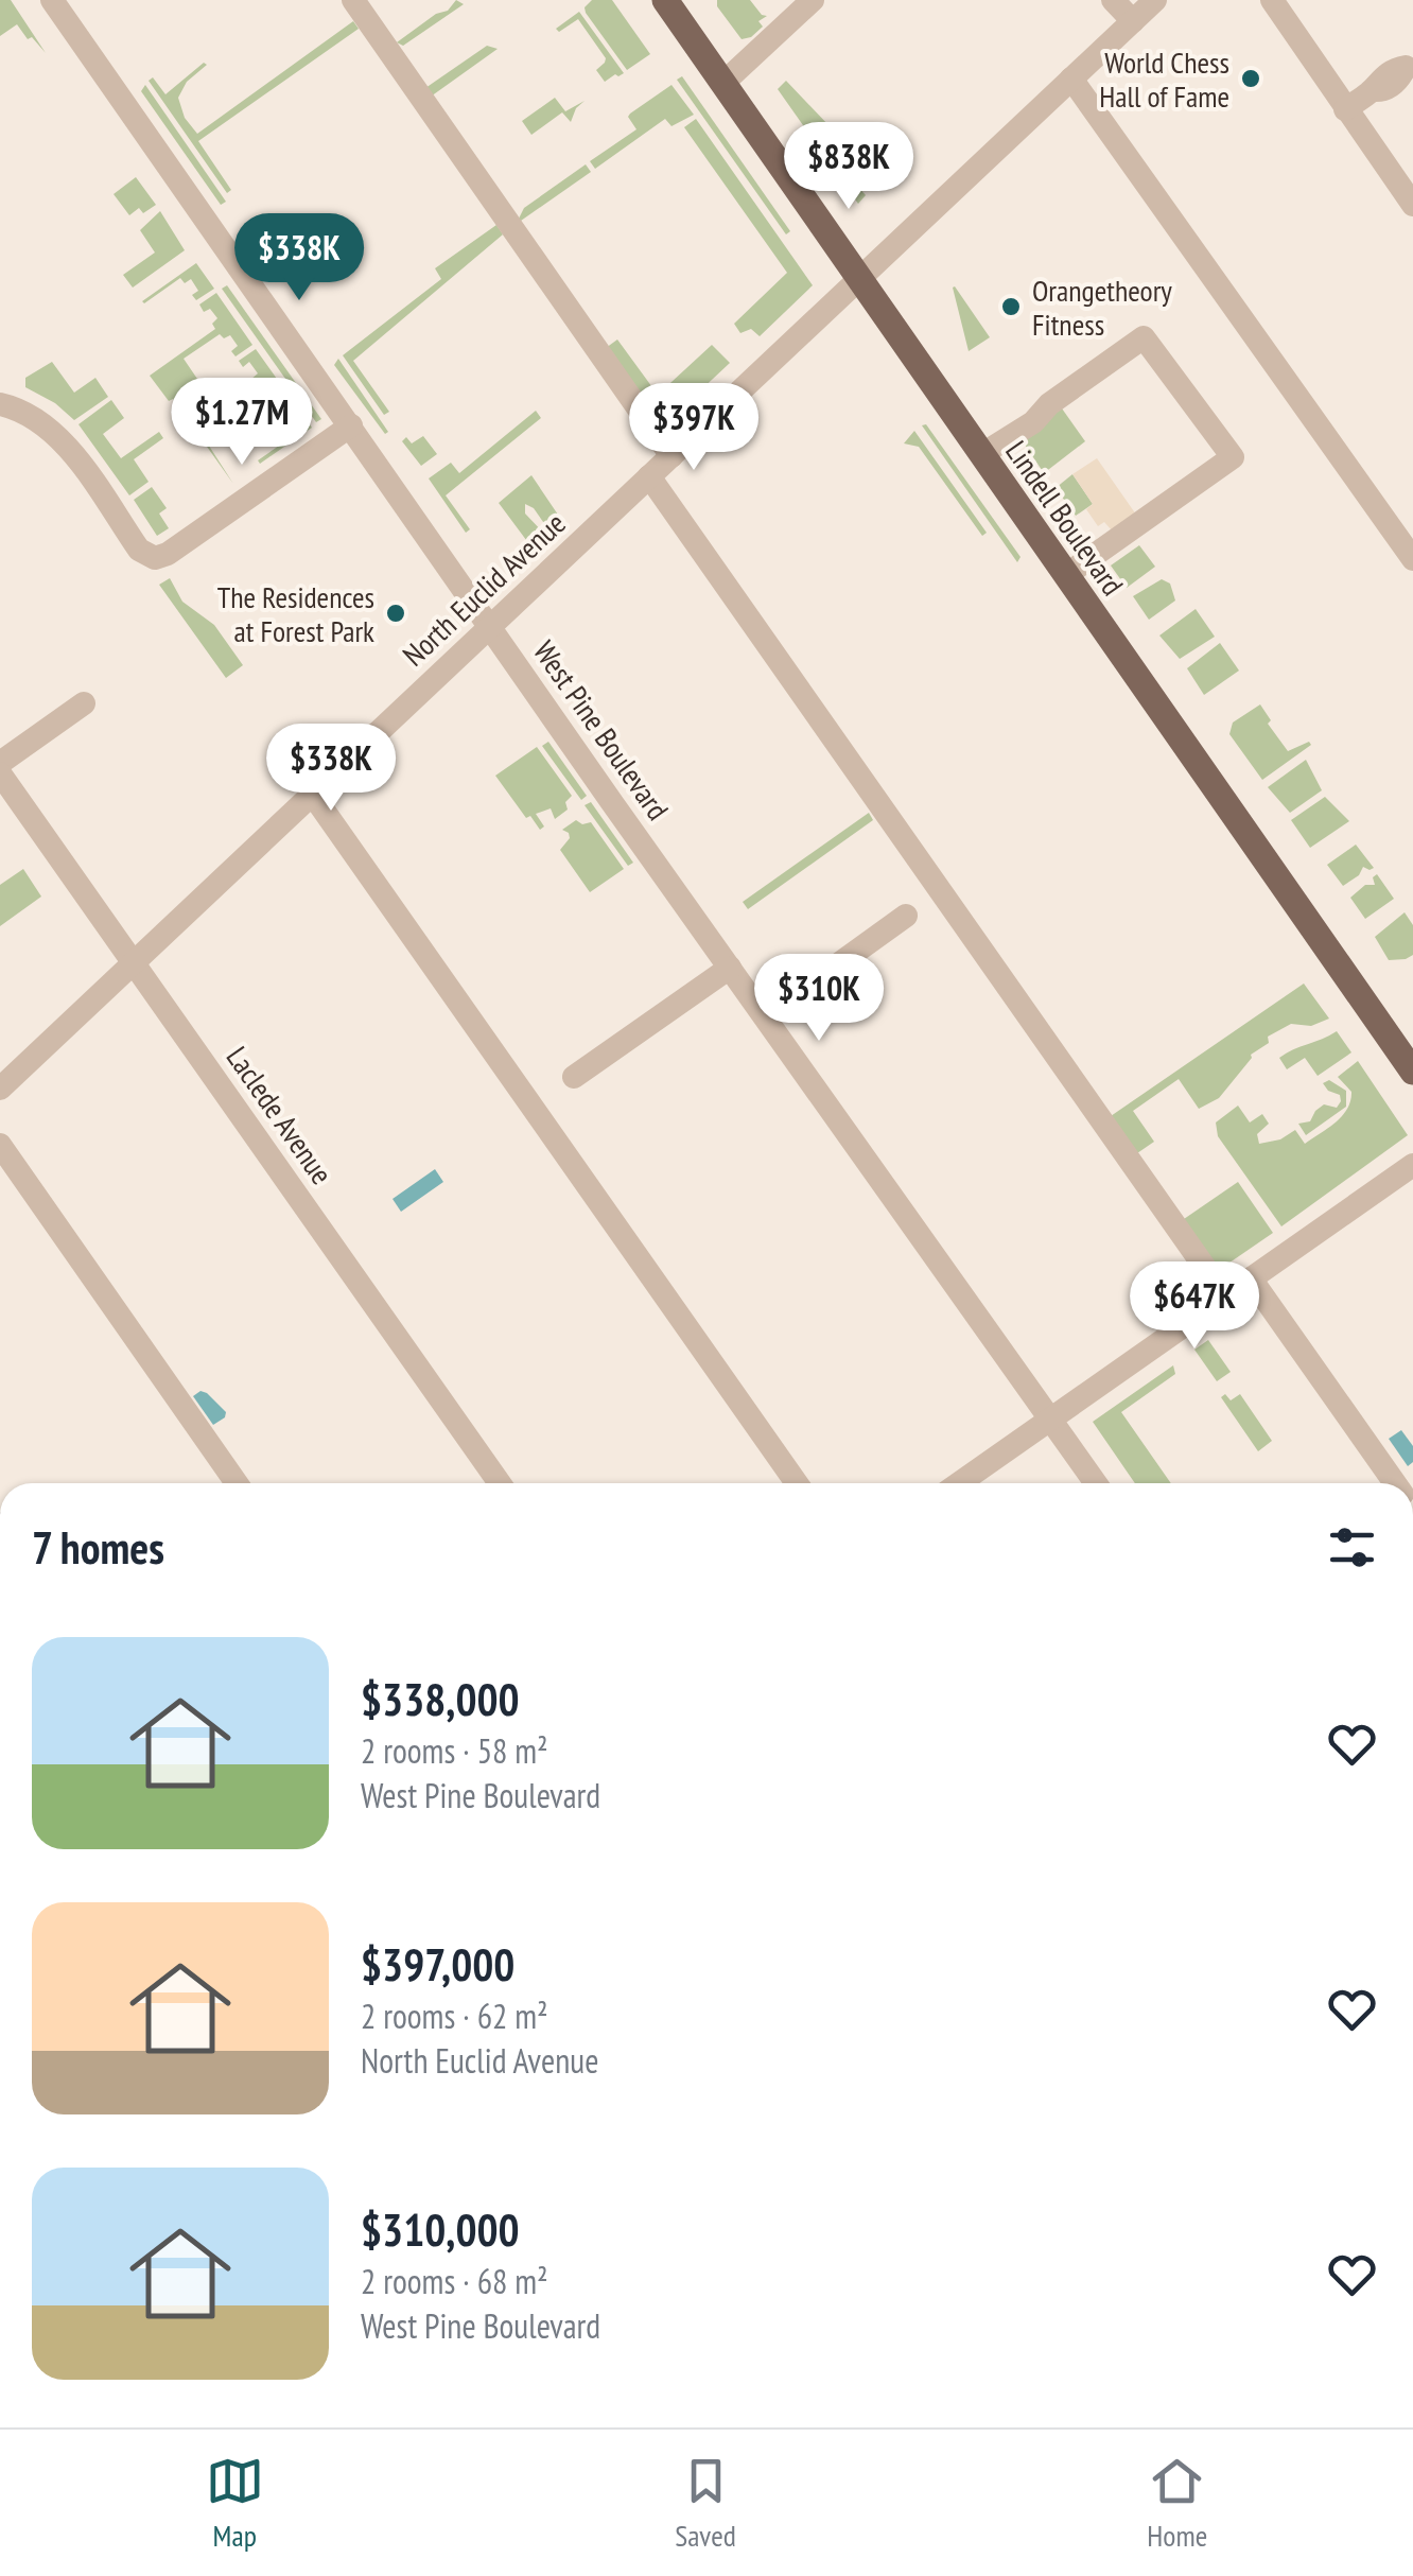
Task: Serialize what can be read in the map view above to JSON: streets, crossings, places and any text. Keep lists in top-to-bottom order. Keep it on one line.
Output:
{"streets":{"main road":["Lindell Boulevard"],"street":["North Euclid Avenue","West Pine Boulevard","Laclede Avenue"]},"crossings":[["Lindell Boulevard","North Euclid Avenue"],["North Euclid Avenue","West Pine Boulevard"],["North Euclid Avenue","Laclede Avenue"]],"places":["World Chess Hall of Fame","Orangetheory Fitness","The Residences at Forest Park"],"page":{"price":["$838K","$338K","$1.27M","$397K","$338K","$310K","$647K"],"heading":"7 homes","list":[{"name":"$338,000","note":"2 rooms · 58 m² · West Pine Boulevard"},{"name":"$397,000","note":"2 rooms · 62 m² · North Euclid Avenue"},{"name":"$310,000","note":"2 rooms · 68 m² · West Pine Boulevard"}],"tabs":["Map","Saved","Home"]}}
